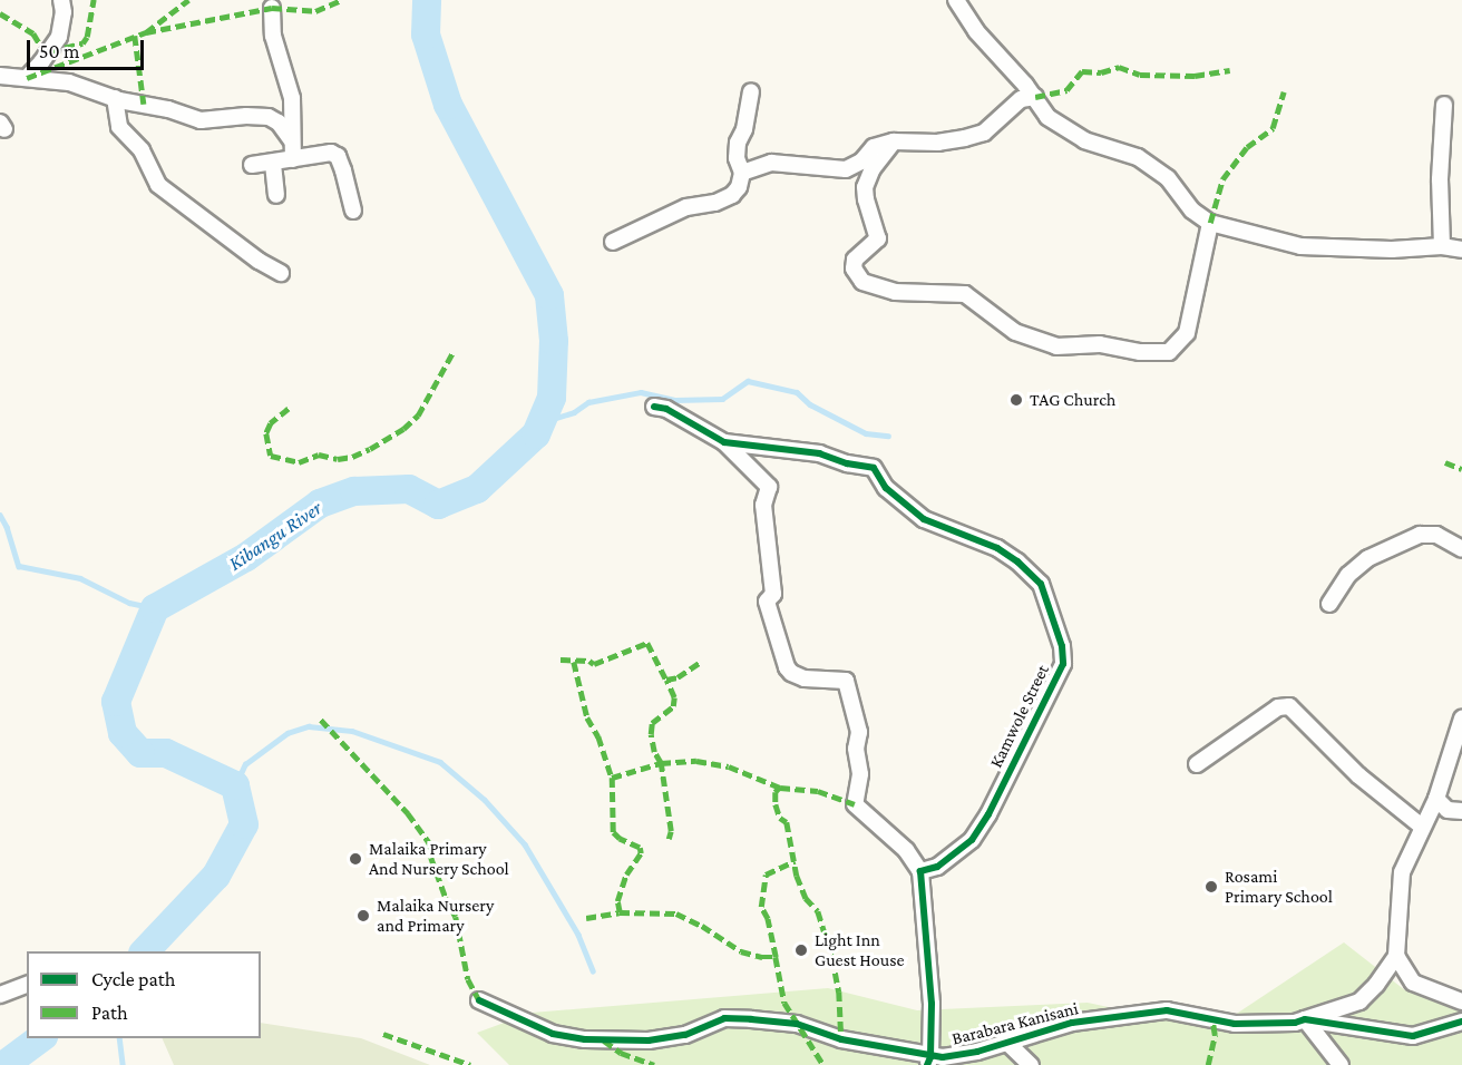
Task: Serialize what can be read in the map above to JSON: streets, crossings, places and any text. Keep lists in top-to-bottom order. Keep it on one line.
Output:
{"streets":{"street":["Kamwole Street","Barabara Kanisani"]},"water":["Kibangu River"],"places":["TAG Church","Malaika Primary And Nursery School","Rosami Primary School","Malaika Nursery and Primary","Light Inn Guest House"],"legend":["Cycle path","Path"],"scale_bar":"50 m"}
